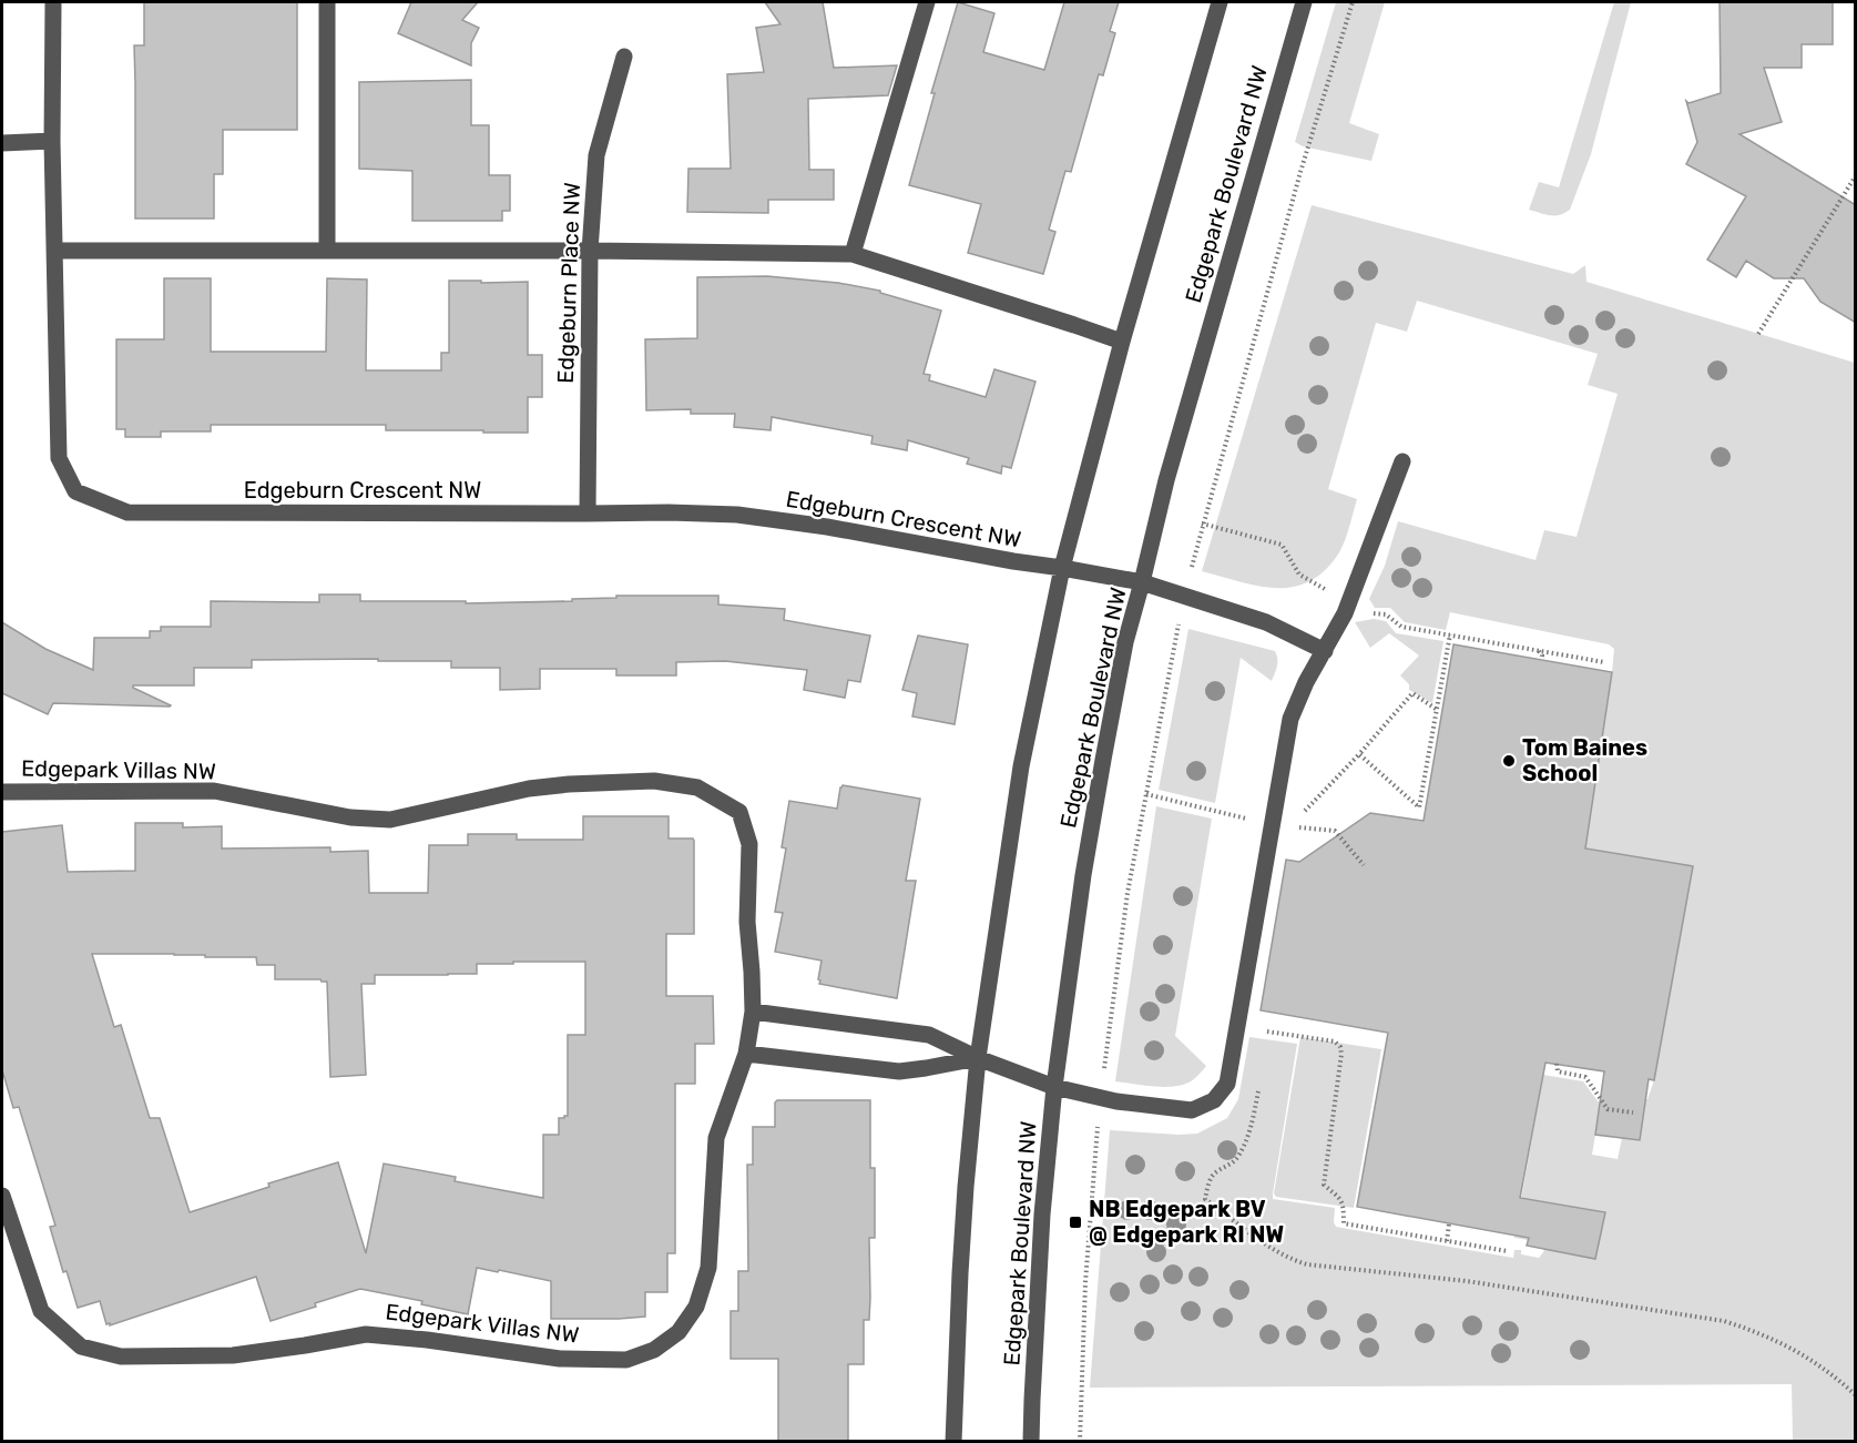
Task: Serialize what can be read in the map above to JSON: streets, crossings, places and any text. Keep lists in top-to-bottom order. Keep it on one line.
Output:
{"streets":{"street":["Edgepark Boulevard NW","Edgeburn Place NW","Edgeburn Crescent NW","Edgepark Villas NW"]},"crossings":[["Edgepark Boulevard NW","Edgeburn Crescent NW"],["Edgeburn Place NW","Edgeburn Crescent NW"]],"places":{"other":["Tom Baines School"],"transit":["NB Edgepark BV @ Edgepark RI NW"]}}
